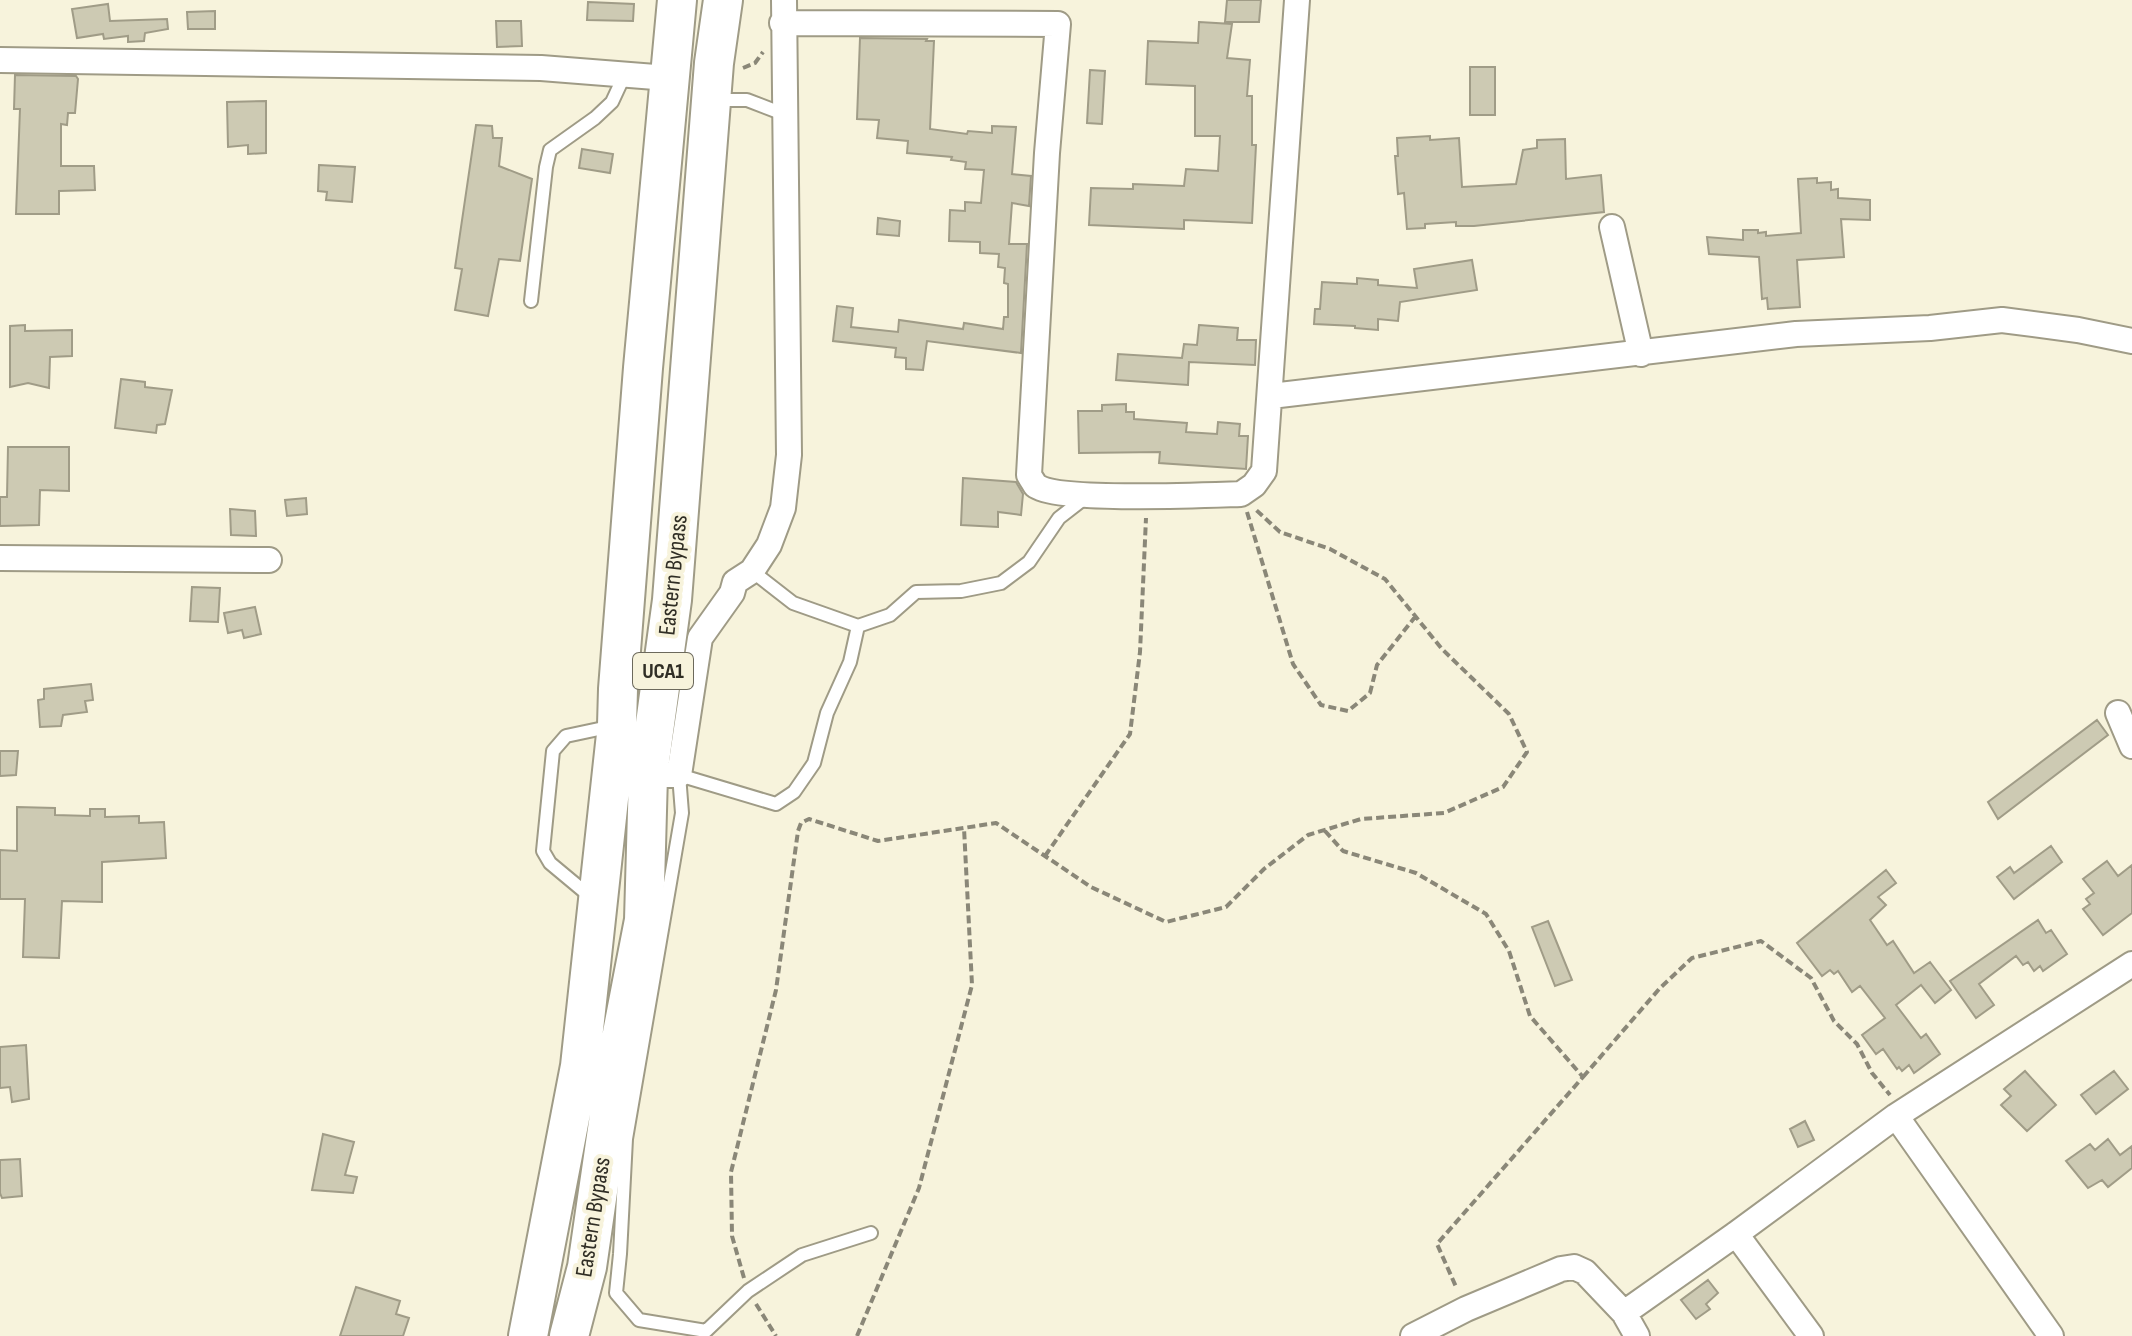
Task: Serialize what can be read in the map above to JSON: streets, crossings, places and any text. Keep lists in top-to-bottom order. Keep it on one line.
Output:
{"streets":{"main road":["Eastern Bypass","UCA1"]}}
